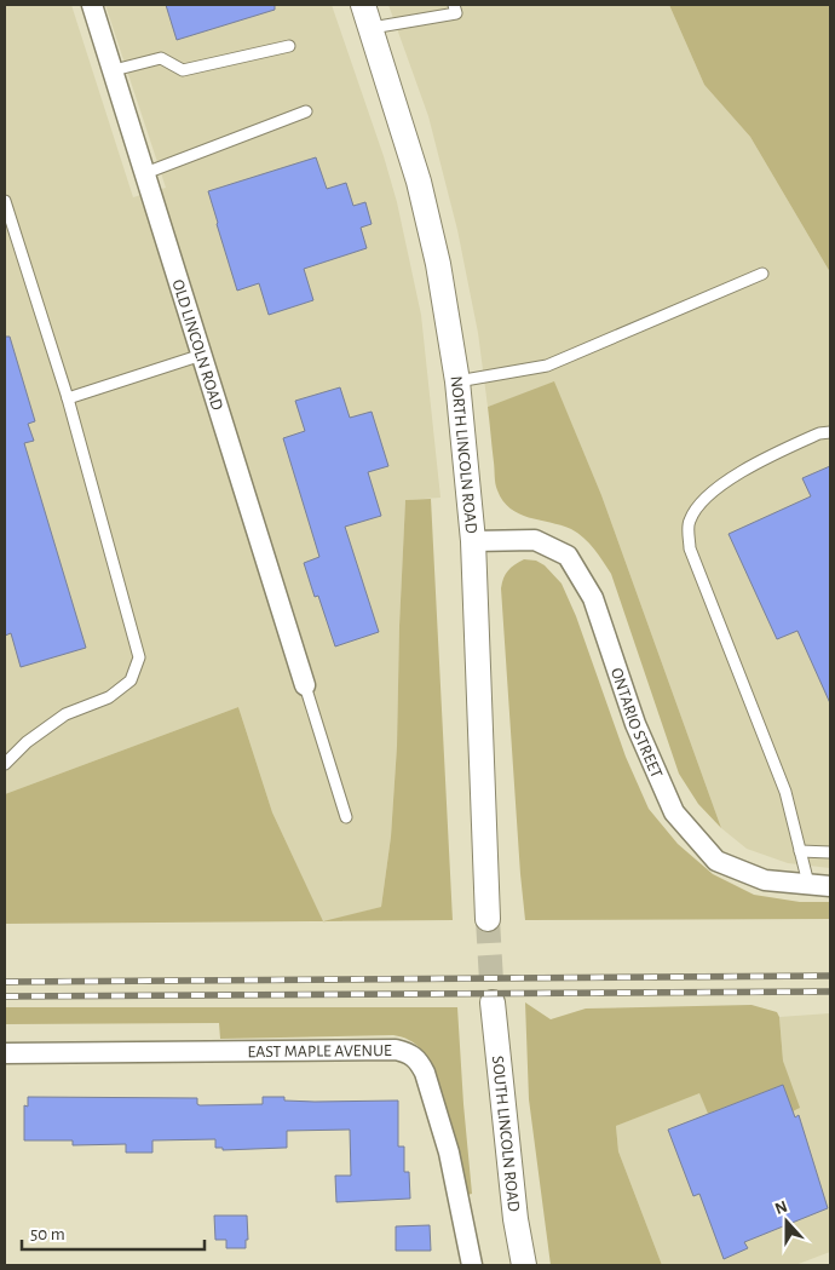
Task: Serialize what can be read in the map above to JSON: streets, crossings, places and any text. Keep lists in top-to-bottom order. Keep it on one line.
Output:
{"streets":{"street":["OLD LINCOLN ROAD","NORTH LINCOLN ROAD","ONTARIO STREET","EAST MAPLE AVENUE","SOUTH LINCOLN ROAD"]},"crossings":[["NORTH LINCOLN ROAD","ONTARIO STREET"]],"scale_bar":"50 m","north":"top"}
